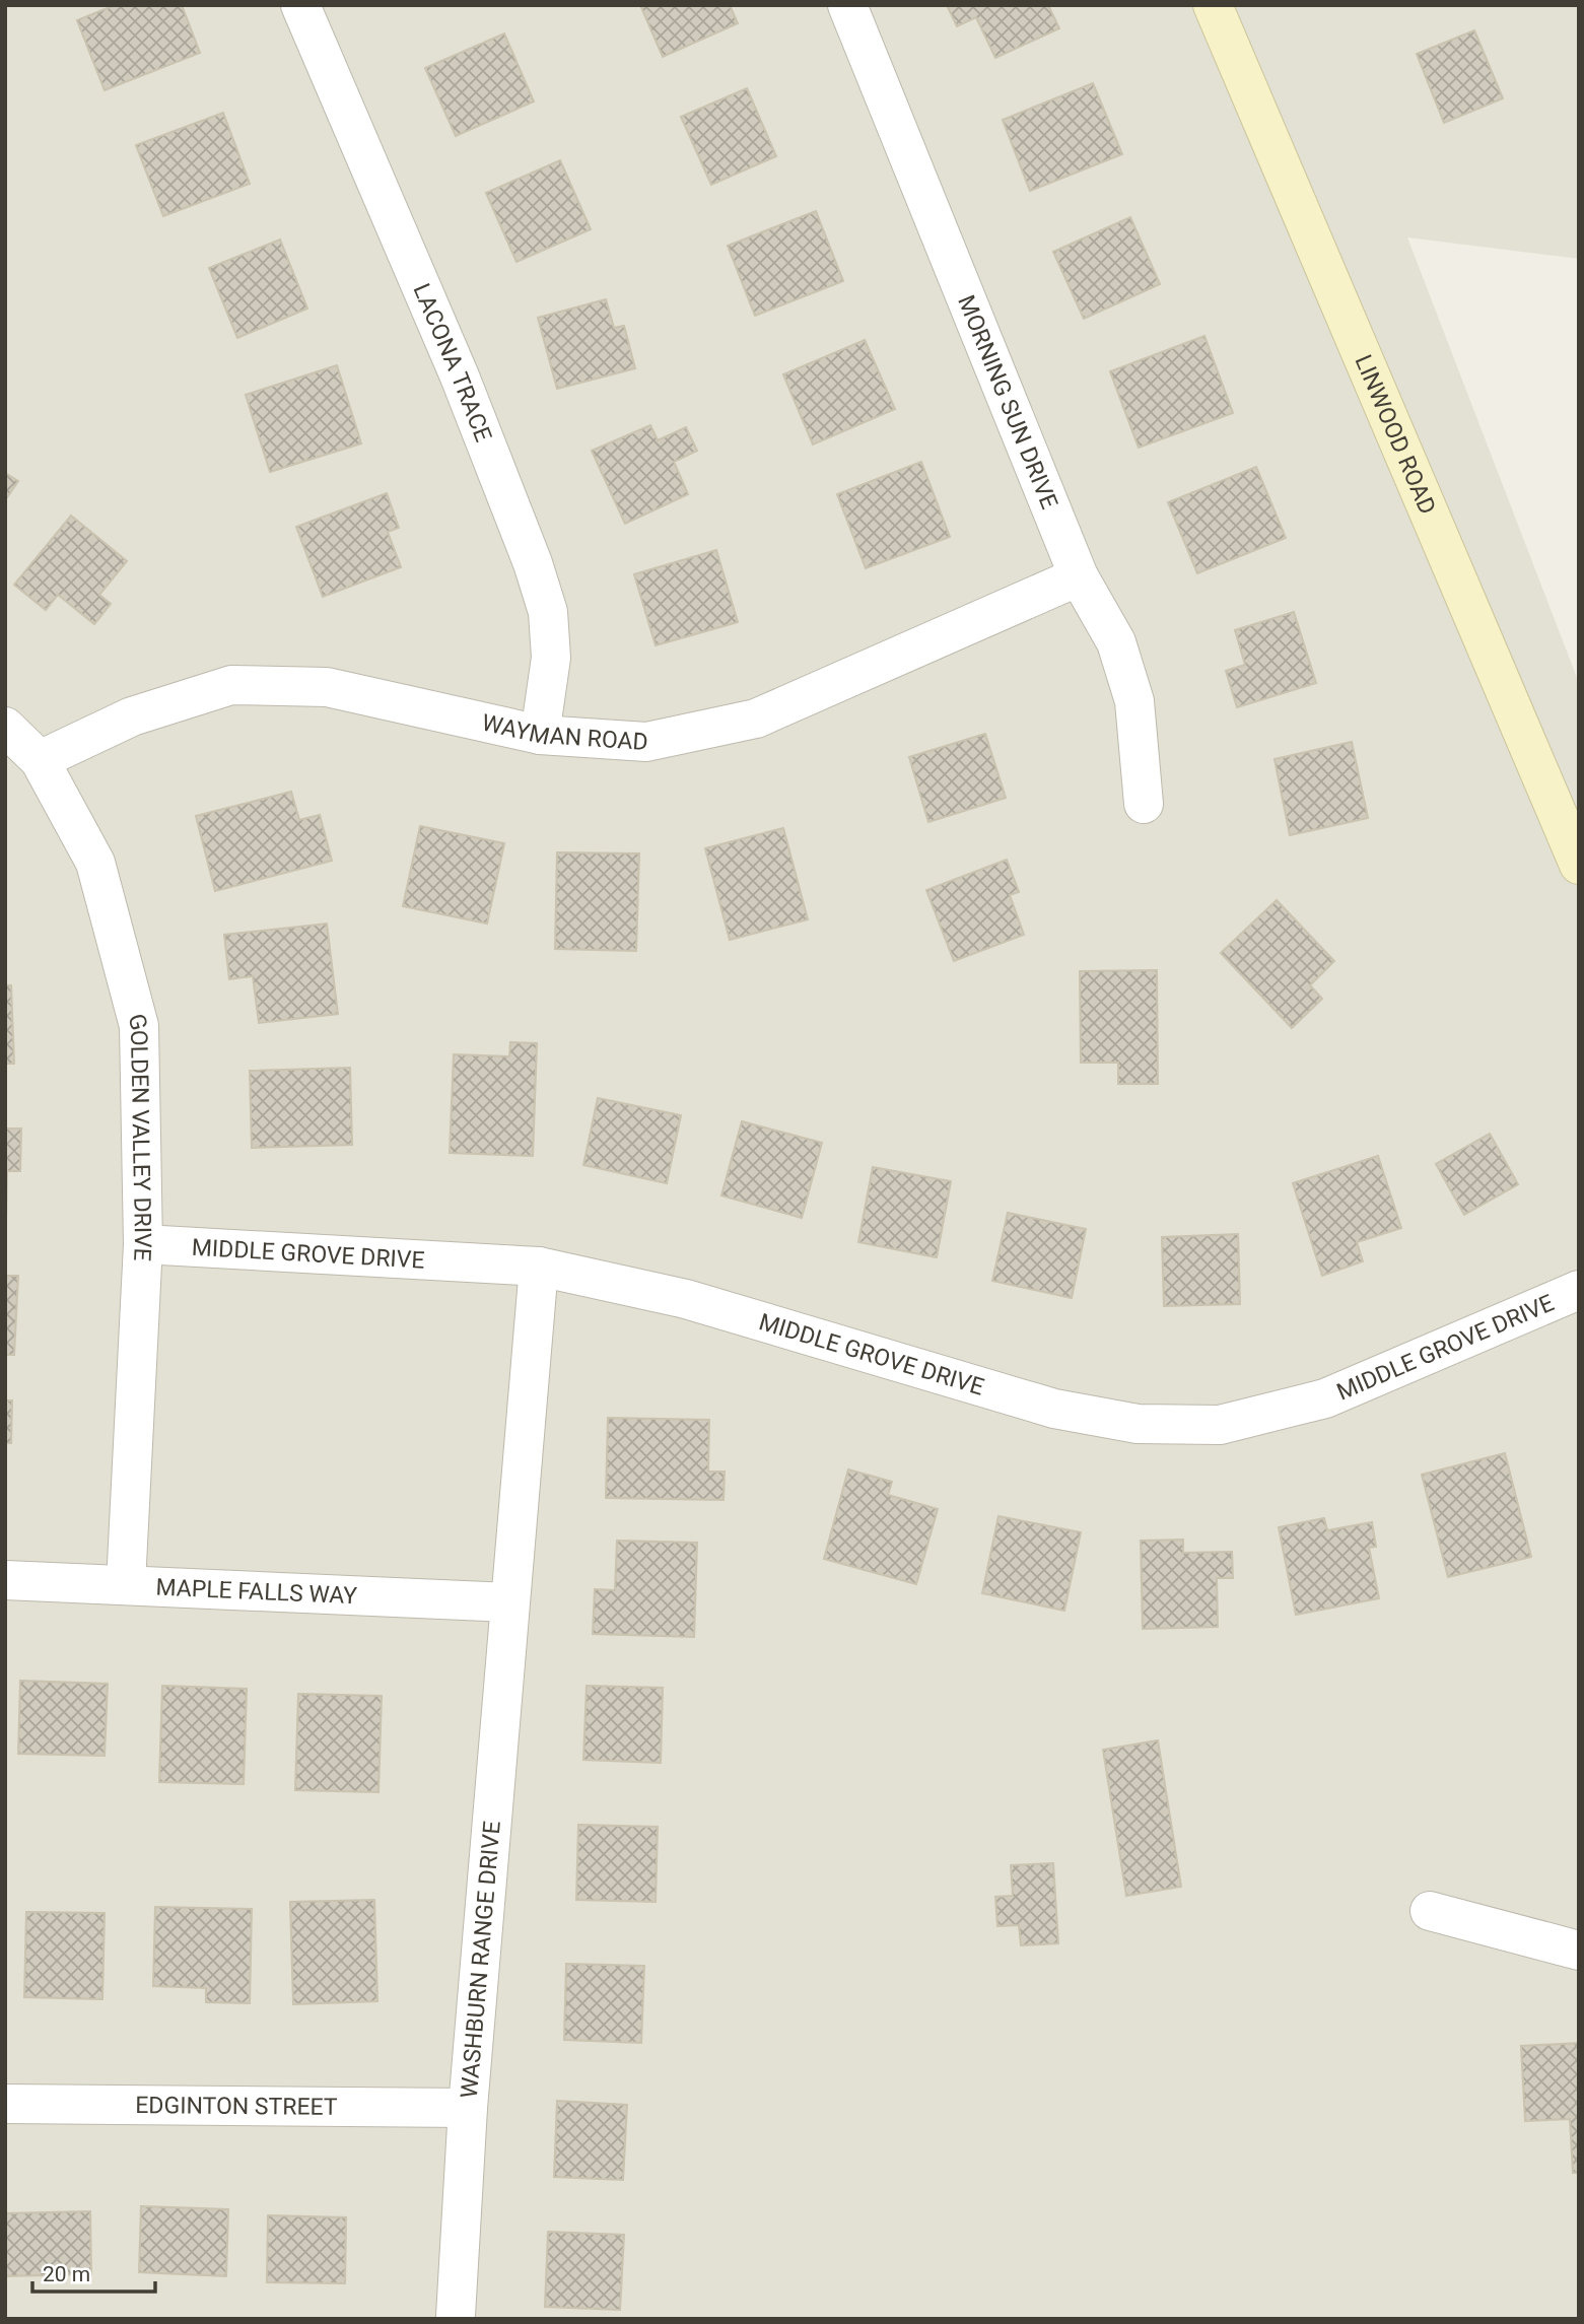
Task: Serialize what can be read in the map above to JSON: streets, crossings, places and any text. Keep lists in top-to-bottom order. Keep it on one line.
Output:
{"streets":{"street":["LACONA TRACE","MORNING SUN DRIVE","LINWOOD ROAD","WAYMAN ROAD","GOLDEN VALLEY DRIVE","MIDDLE GROVE DRIVE","MAPLE FALLS WAY","WASHBURN RANGE DRIVE","EDGINTON STREET"]},"crossings":[["LACONA TRACE","WAYMAN ROAD"],["MORNING SUN DRIVE","WAYMAN ROAD"],["WAYMAN ROAD","GOLDEN VALLEY DRIVE"],["GOLDEN VALLEY DRIVE","MIDDLE GROVE DRIVE"],["GOLDEN VALLEY DRIVE","MAPLE FALLS WAY"],["MAPLE FALLS WAY","WASHBURN RANGE DRIVE"],["WASHBURN RANGE DRIVE","EDGINTON STREET"]],"scale_bar":"20 m"}
